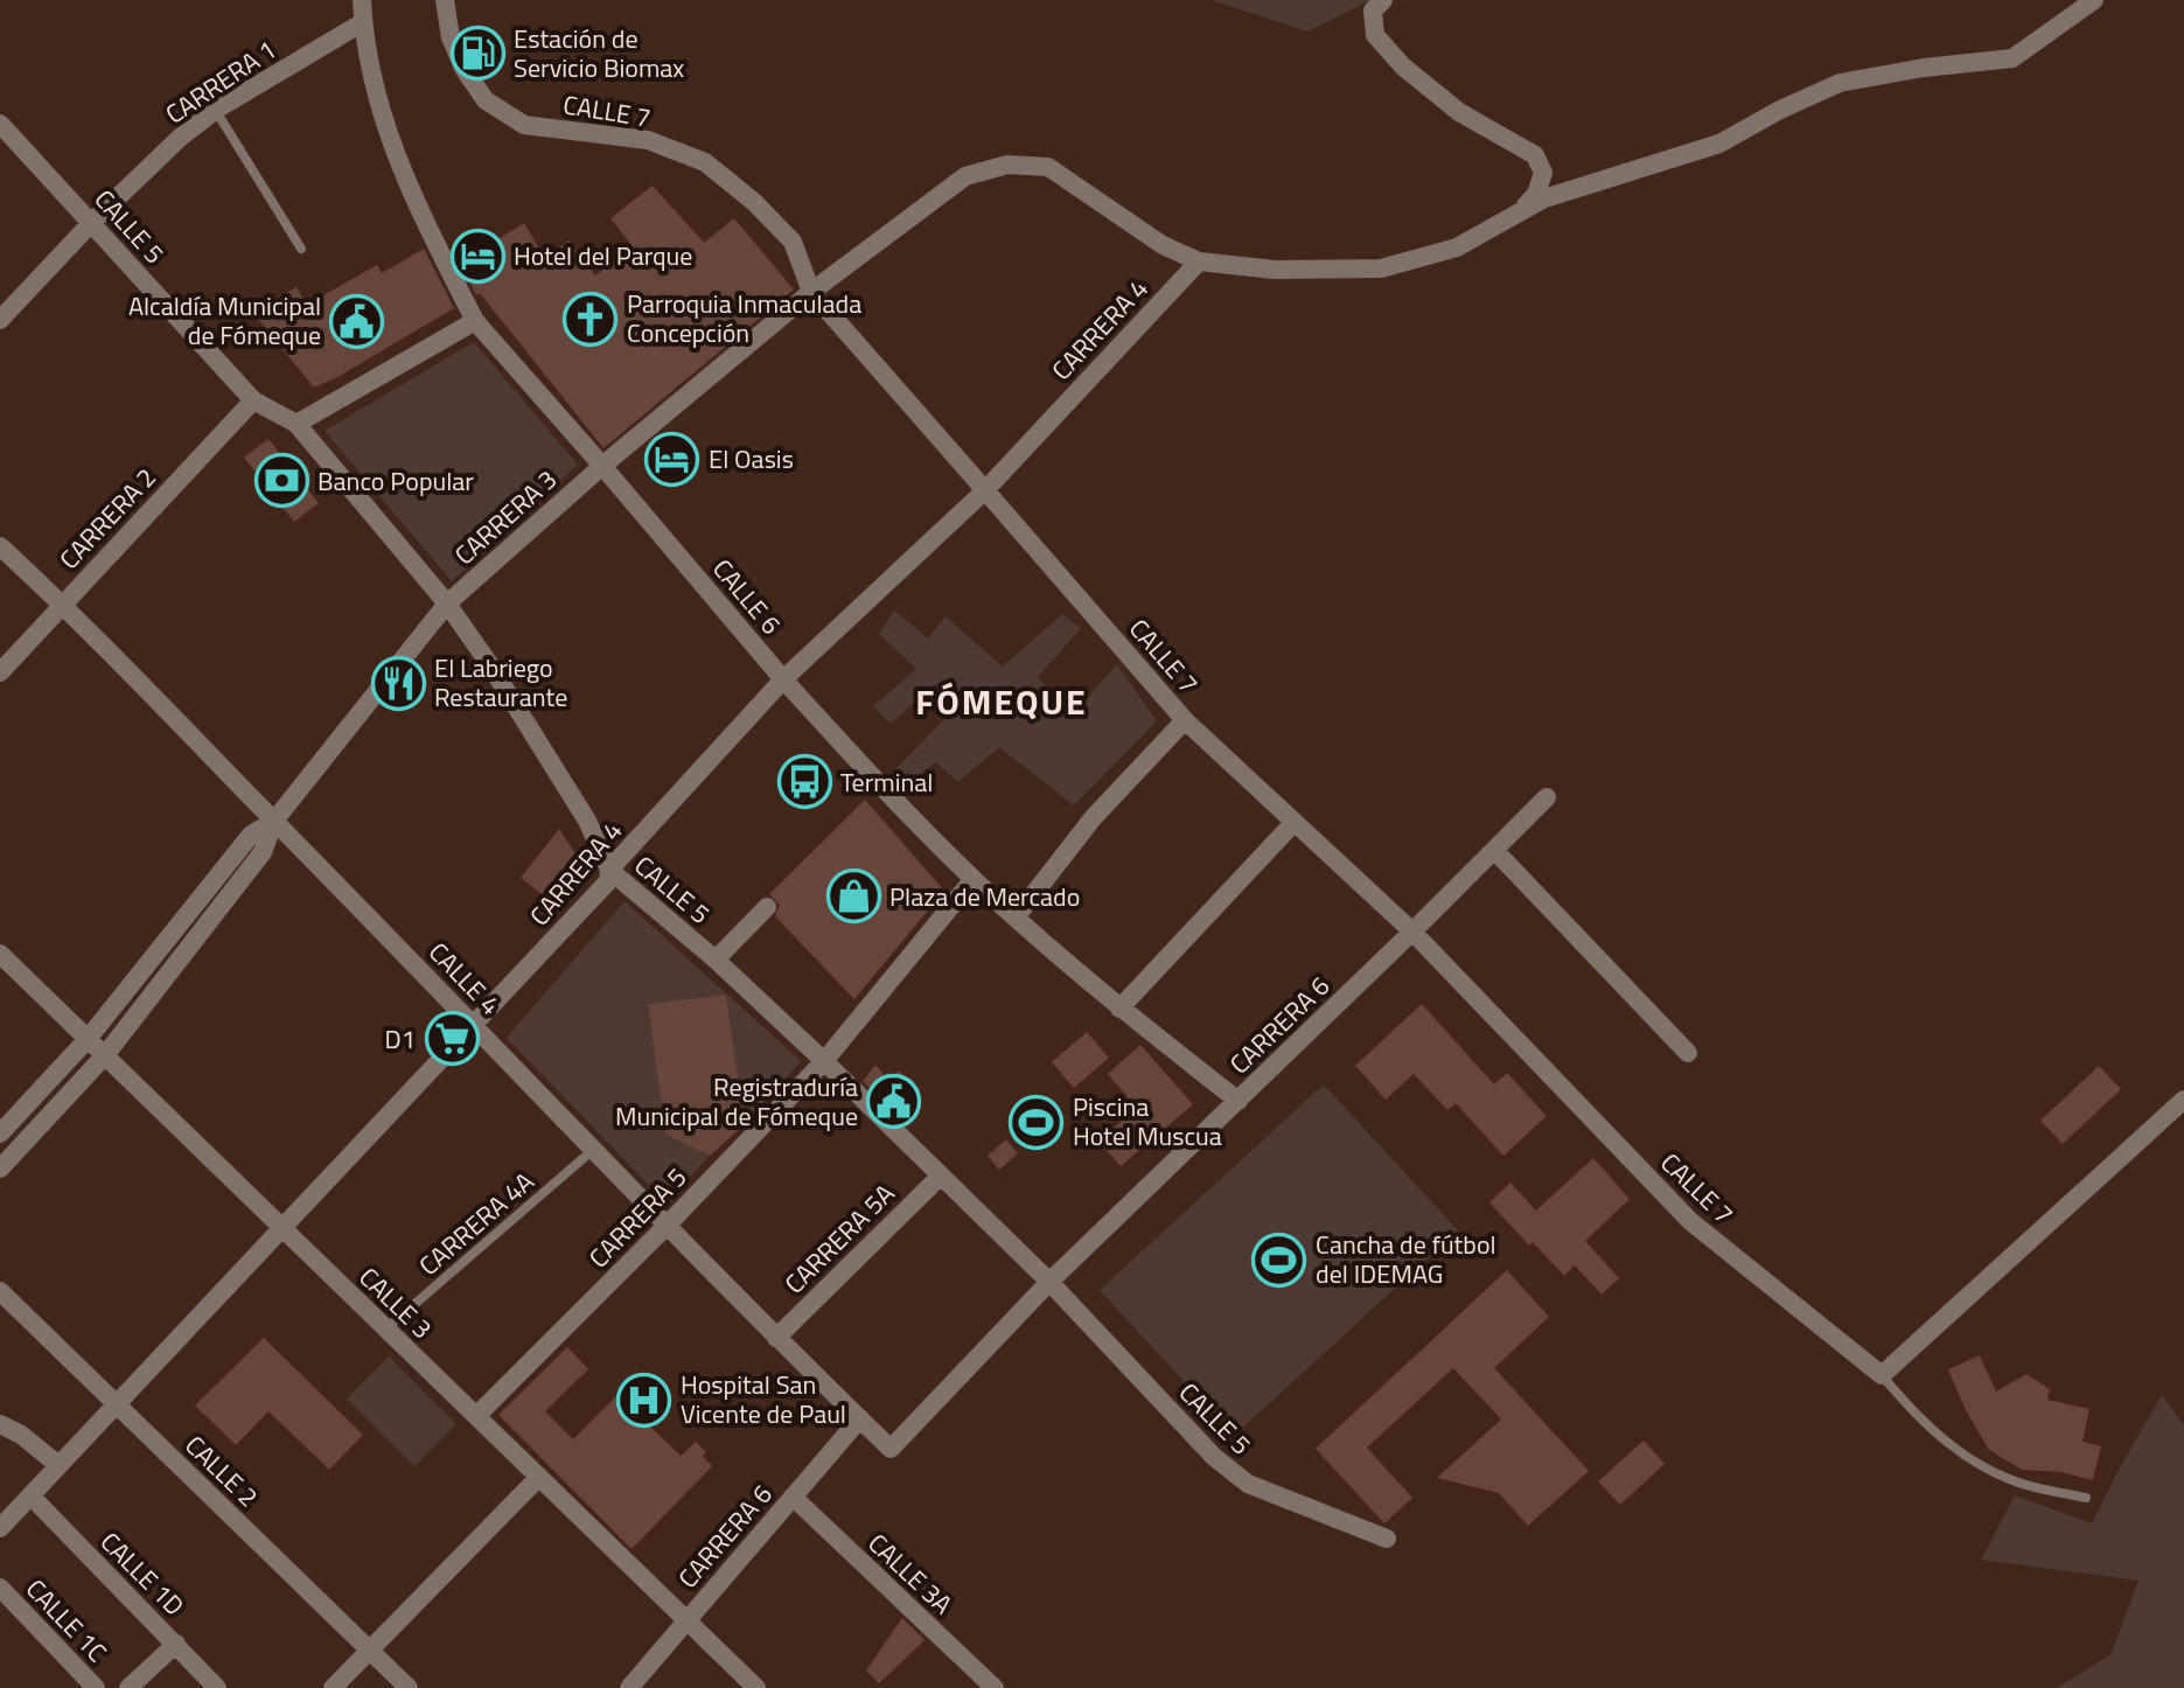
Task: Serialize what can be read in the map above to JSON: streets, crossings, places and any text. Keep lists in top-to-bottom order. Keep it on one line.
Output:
{"streets":{"street":["CARRERA 1","CALLE 7","CALLE 5","CARRERA 4","CARRERA 3","CARRERA 2","CALLE 6","CALLE 4","CARRERA 6","CARRERA 5","CARRERA 5A","CALLE 3","CALLE 2","CALLE 1D","CALLE 3A","CALLE 1C"],"lane":["CARRERA 4A"]},"crossings":[["CARRERA 1","CALLE 5"],["CARRERA 1","CALLE 6"],["CALLE 7","CARRERA 4"],["CALLE 7","CARRERA 3"],["CALLE 7","CARRERA 6"],["CALLE 5","CARRERA 4"],["CALLE 5","CARRERA 3"],["CALLE 5","CARRERA 2"],["CALLE 5","CARRERA 6"],["CALLE 5","CARRERA 5"],["CALLE 5","CARRERA 5A"],["CARRERA 4","CARRERA 3"],["CARRERA 4","CALLE 6"],["CARRERA 4","CALLE 4"],["CARRERA 4","CALLE 3"],["CARRERA 4","CALLE 2"],["CARRERA 4","CALLE 1D"],["CARRERA 3","CALLE 6"],["CARRERA 3","CALLE 4"],["CARRERA 3","CALLE 3"],["CARRERA 2","CALLE 4"],["CALLE 6","CARRERA 6"],["CALLE 6","CARRERA 5"],["CALLE 4","CARRERA 6"],["CALLE 4","CARRERA 5"],["CALLE 4","CARRERA 4A"],["CALLE 4","CARRERA 5A"],["CARRERA 6","CALLE 3"],["CARRERA 6","CALLE 3A"],["CARRERA 5","CALLE 3"],["CARRERA 4A","CALLE 3"]],"districts":["FÓMEQUE"],"places":{"fuel station":["Estación de Servicio Biomax"],"hotel":["Hotel del Parque","El Oasis"],"church":["Parroquia Inmaculada Concepción"],"public building":["Alcaldía Municipal de Fómeque","Registraduría Municipal de Fómeque"],"bank":["Banco Popular"],"restaurant":["El Labriego Restaurante"],"bus stop":["Terminal"],"shop":["Plaza de Mercado"],"supermarket":["D1"],"sports":["Piscina Hotel Muscua","Cancha de fútbol del IDEMAG"],"hospital":["Hospital San Vicente de Paul"]}}
